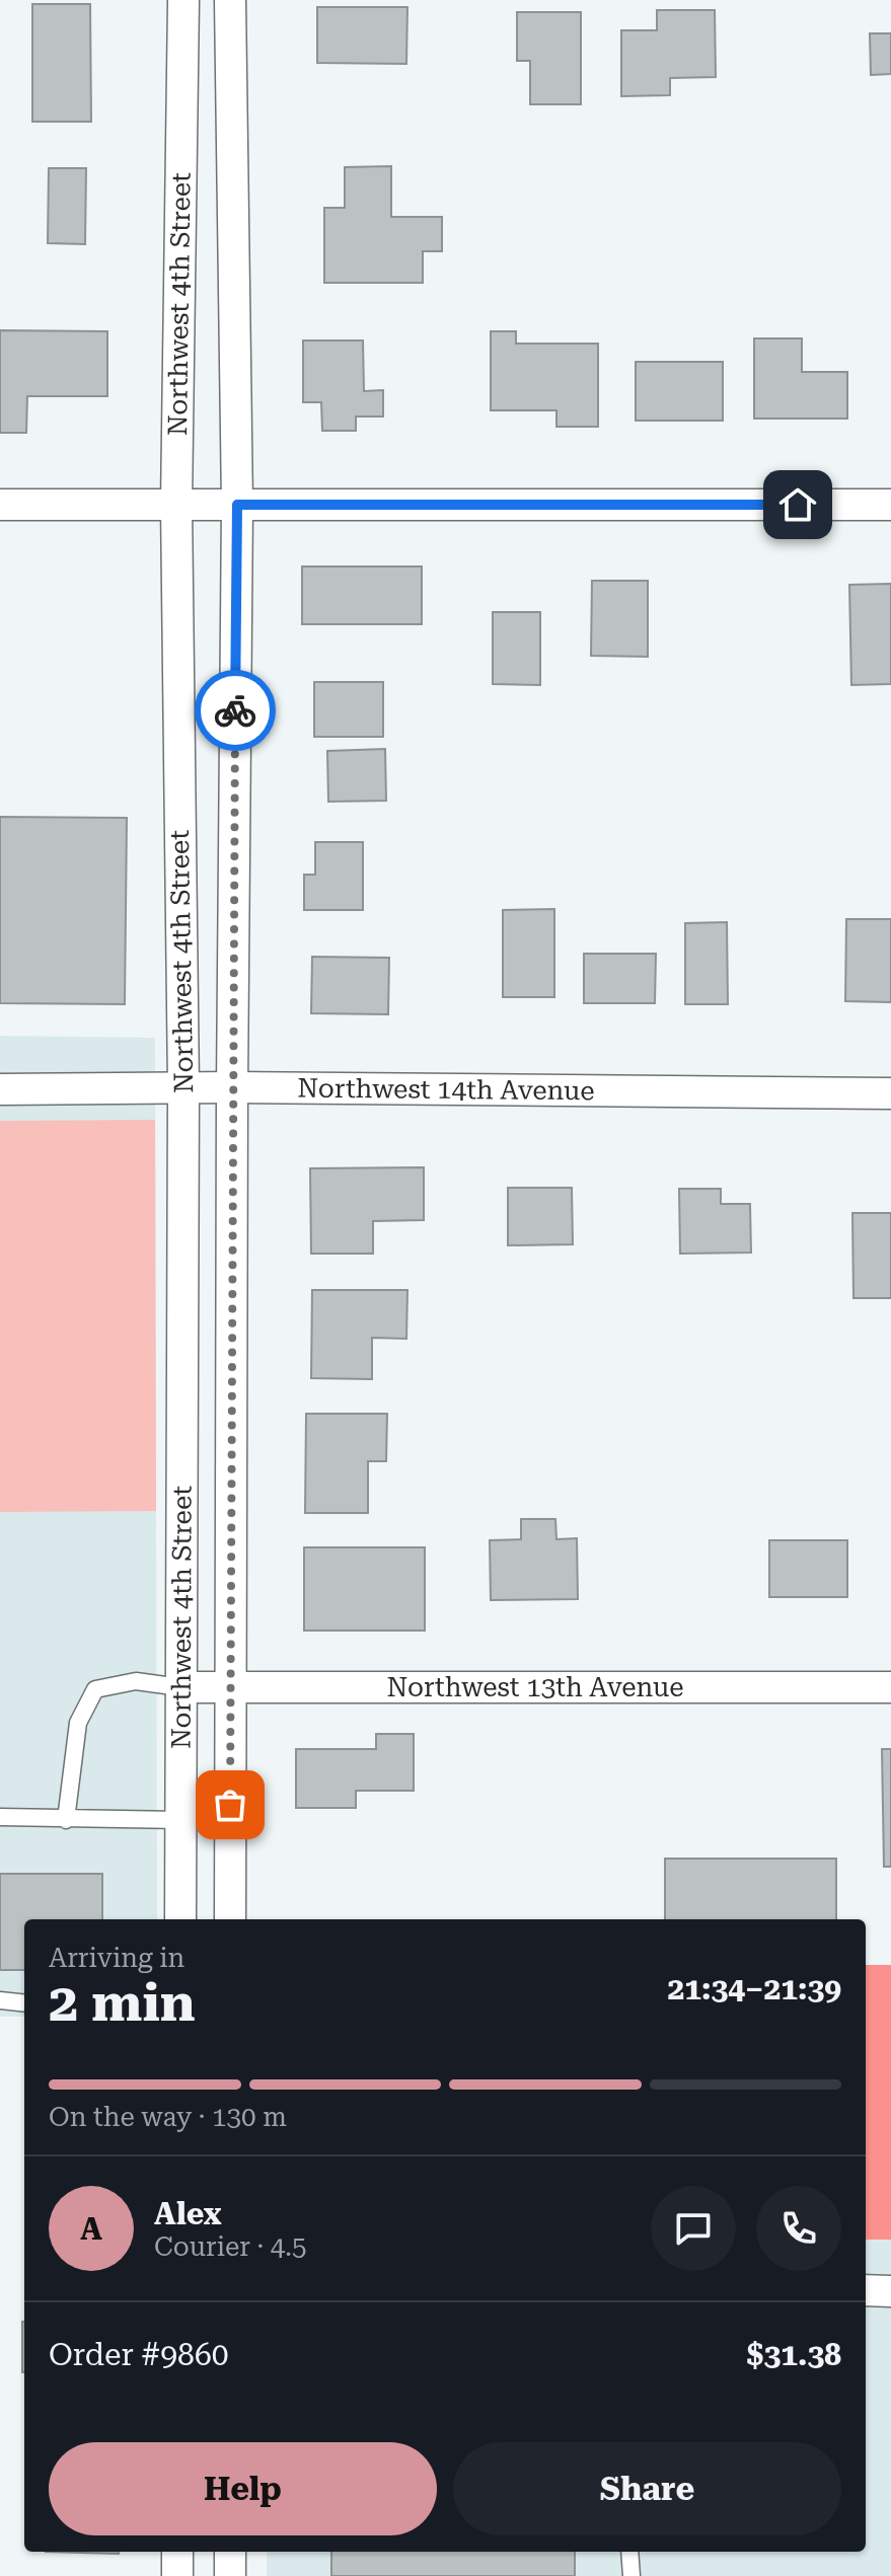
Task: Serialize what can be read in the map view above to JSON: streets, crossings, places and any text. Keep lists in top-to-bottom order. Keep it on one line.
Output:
{"streets":{"street":["Northwest 4th Street","Northwest 14th Avenue","Northwest 13th Avenue"]},"crossings":[["Northwest 4th Street","Northwest 14th Avenue"],["Northwest 4th Street","Northwest 13th Avenue"]],"page":{"heading":["2 min","Arriving in","21:34–21:39"],"panel":["Alex","Courier · 4.5","Order #9860","$31.38"],"bar":"On the way · 130 m","round":"A","buttons":["Help","Share"]}}
